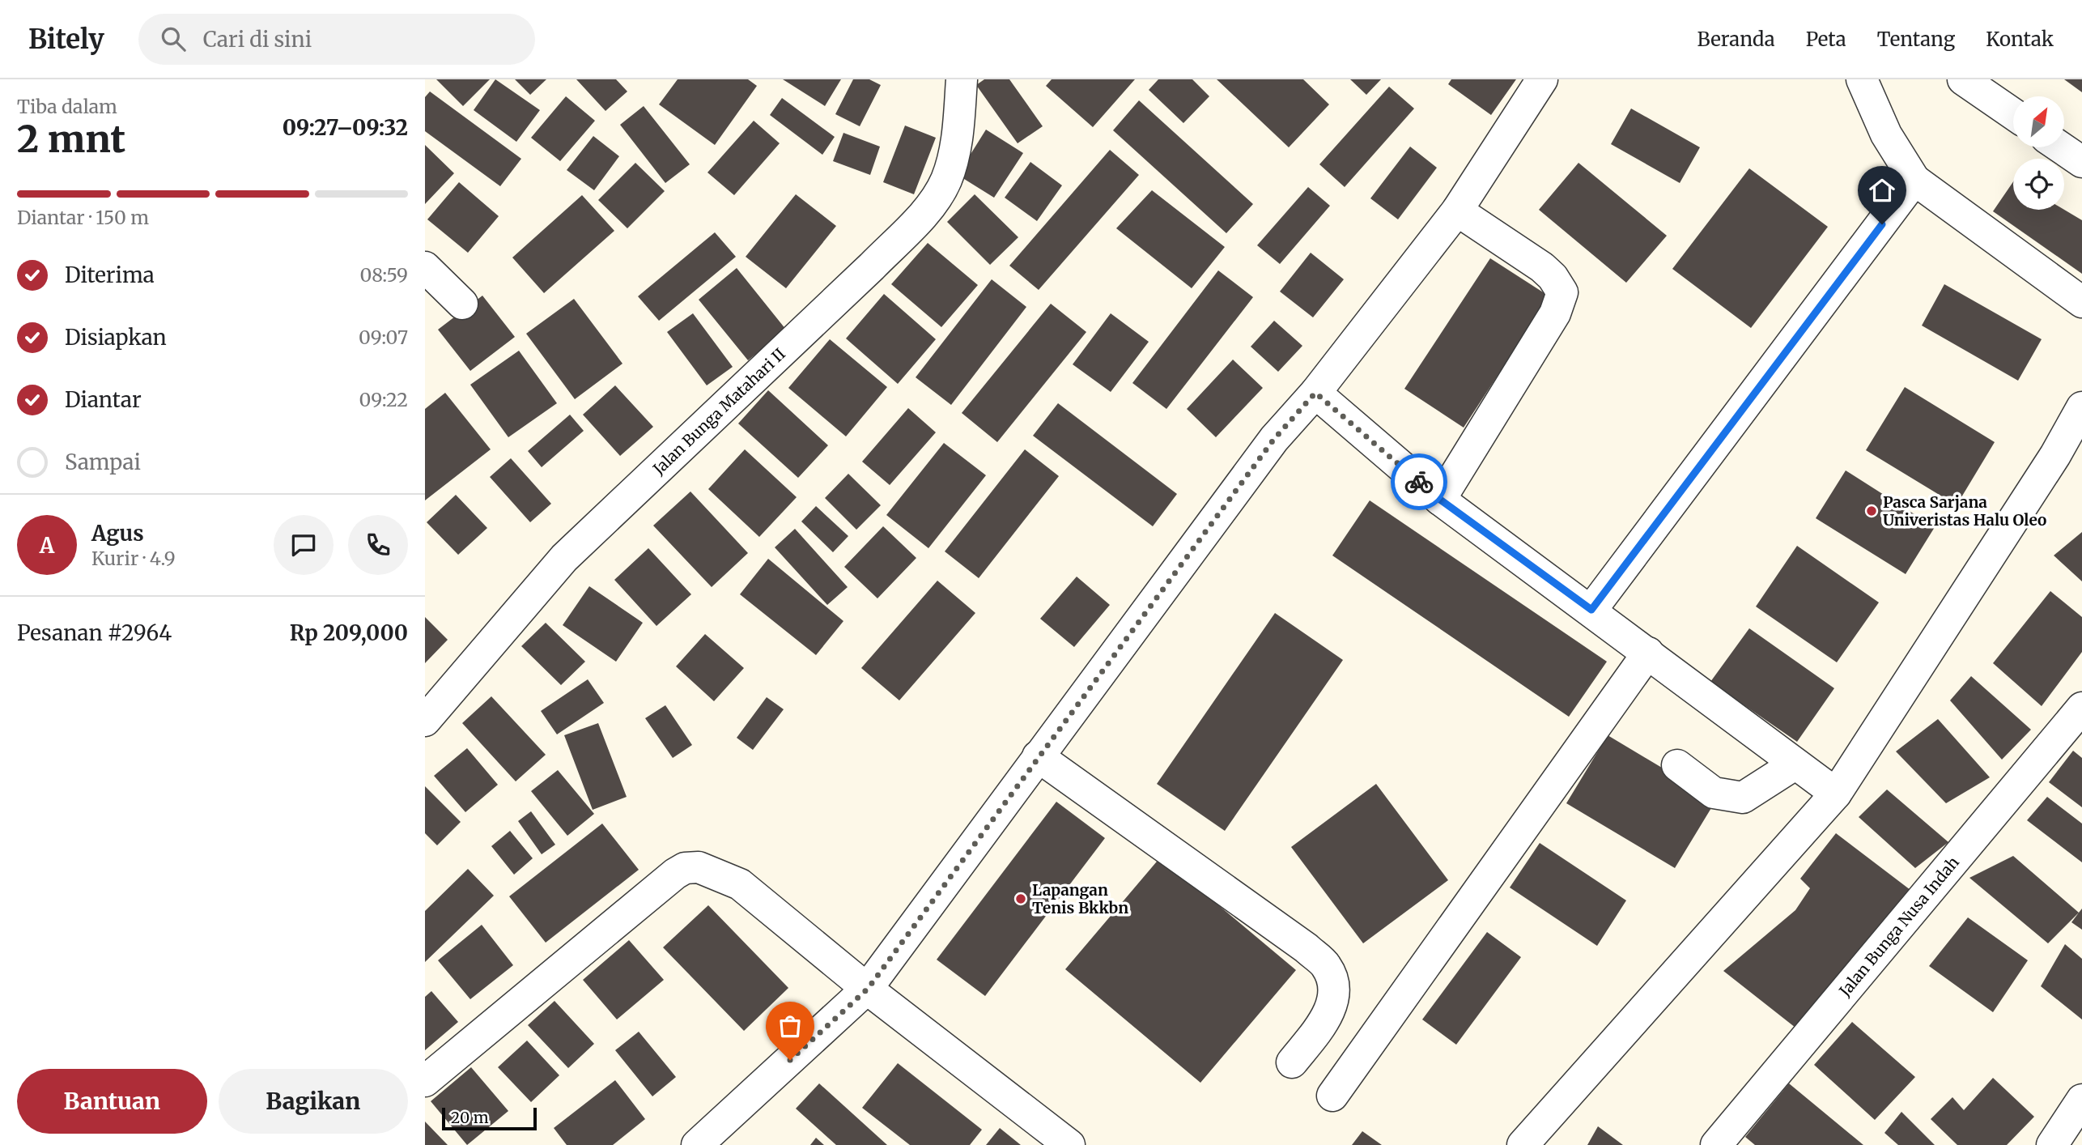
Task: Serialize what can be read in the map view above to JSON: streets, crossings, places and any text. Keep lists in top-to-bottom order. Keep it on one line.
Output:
{"streets":{"street":["Jalan Bunga Matahari II","Jalan Bunga Nusa Indah"]},"places":["Pasca Sarjana Univeristas Halu Oleo","Lapangan Tenis Bkkbn"],"scale_bar":"20 m","north":"top right","page":{"header":"Bitely","search":"Cari di sini","nav":["Beranda","Peta","Tentang","Kontak"],"heading":["2 mnt","Tiba dalam","09:27–09:32"],"panel":["Agus","Kurir · 4.9","Pesanan #2964","Rp 209,000"],"bar":"Diantar · 150 m","list":[["Diterima","08:59"],["Disiapkan","09:07"],["Diantar","09:22"],"Sampai"],"round":"A","buttons":["Bantuan","Bagikan"],"scale":"20 m"}}
